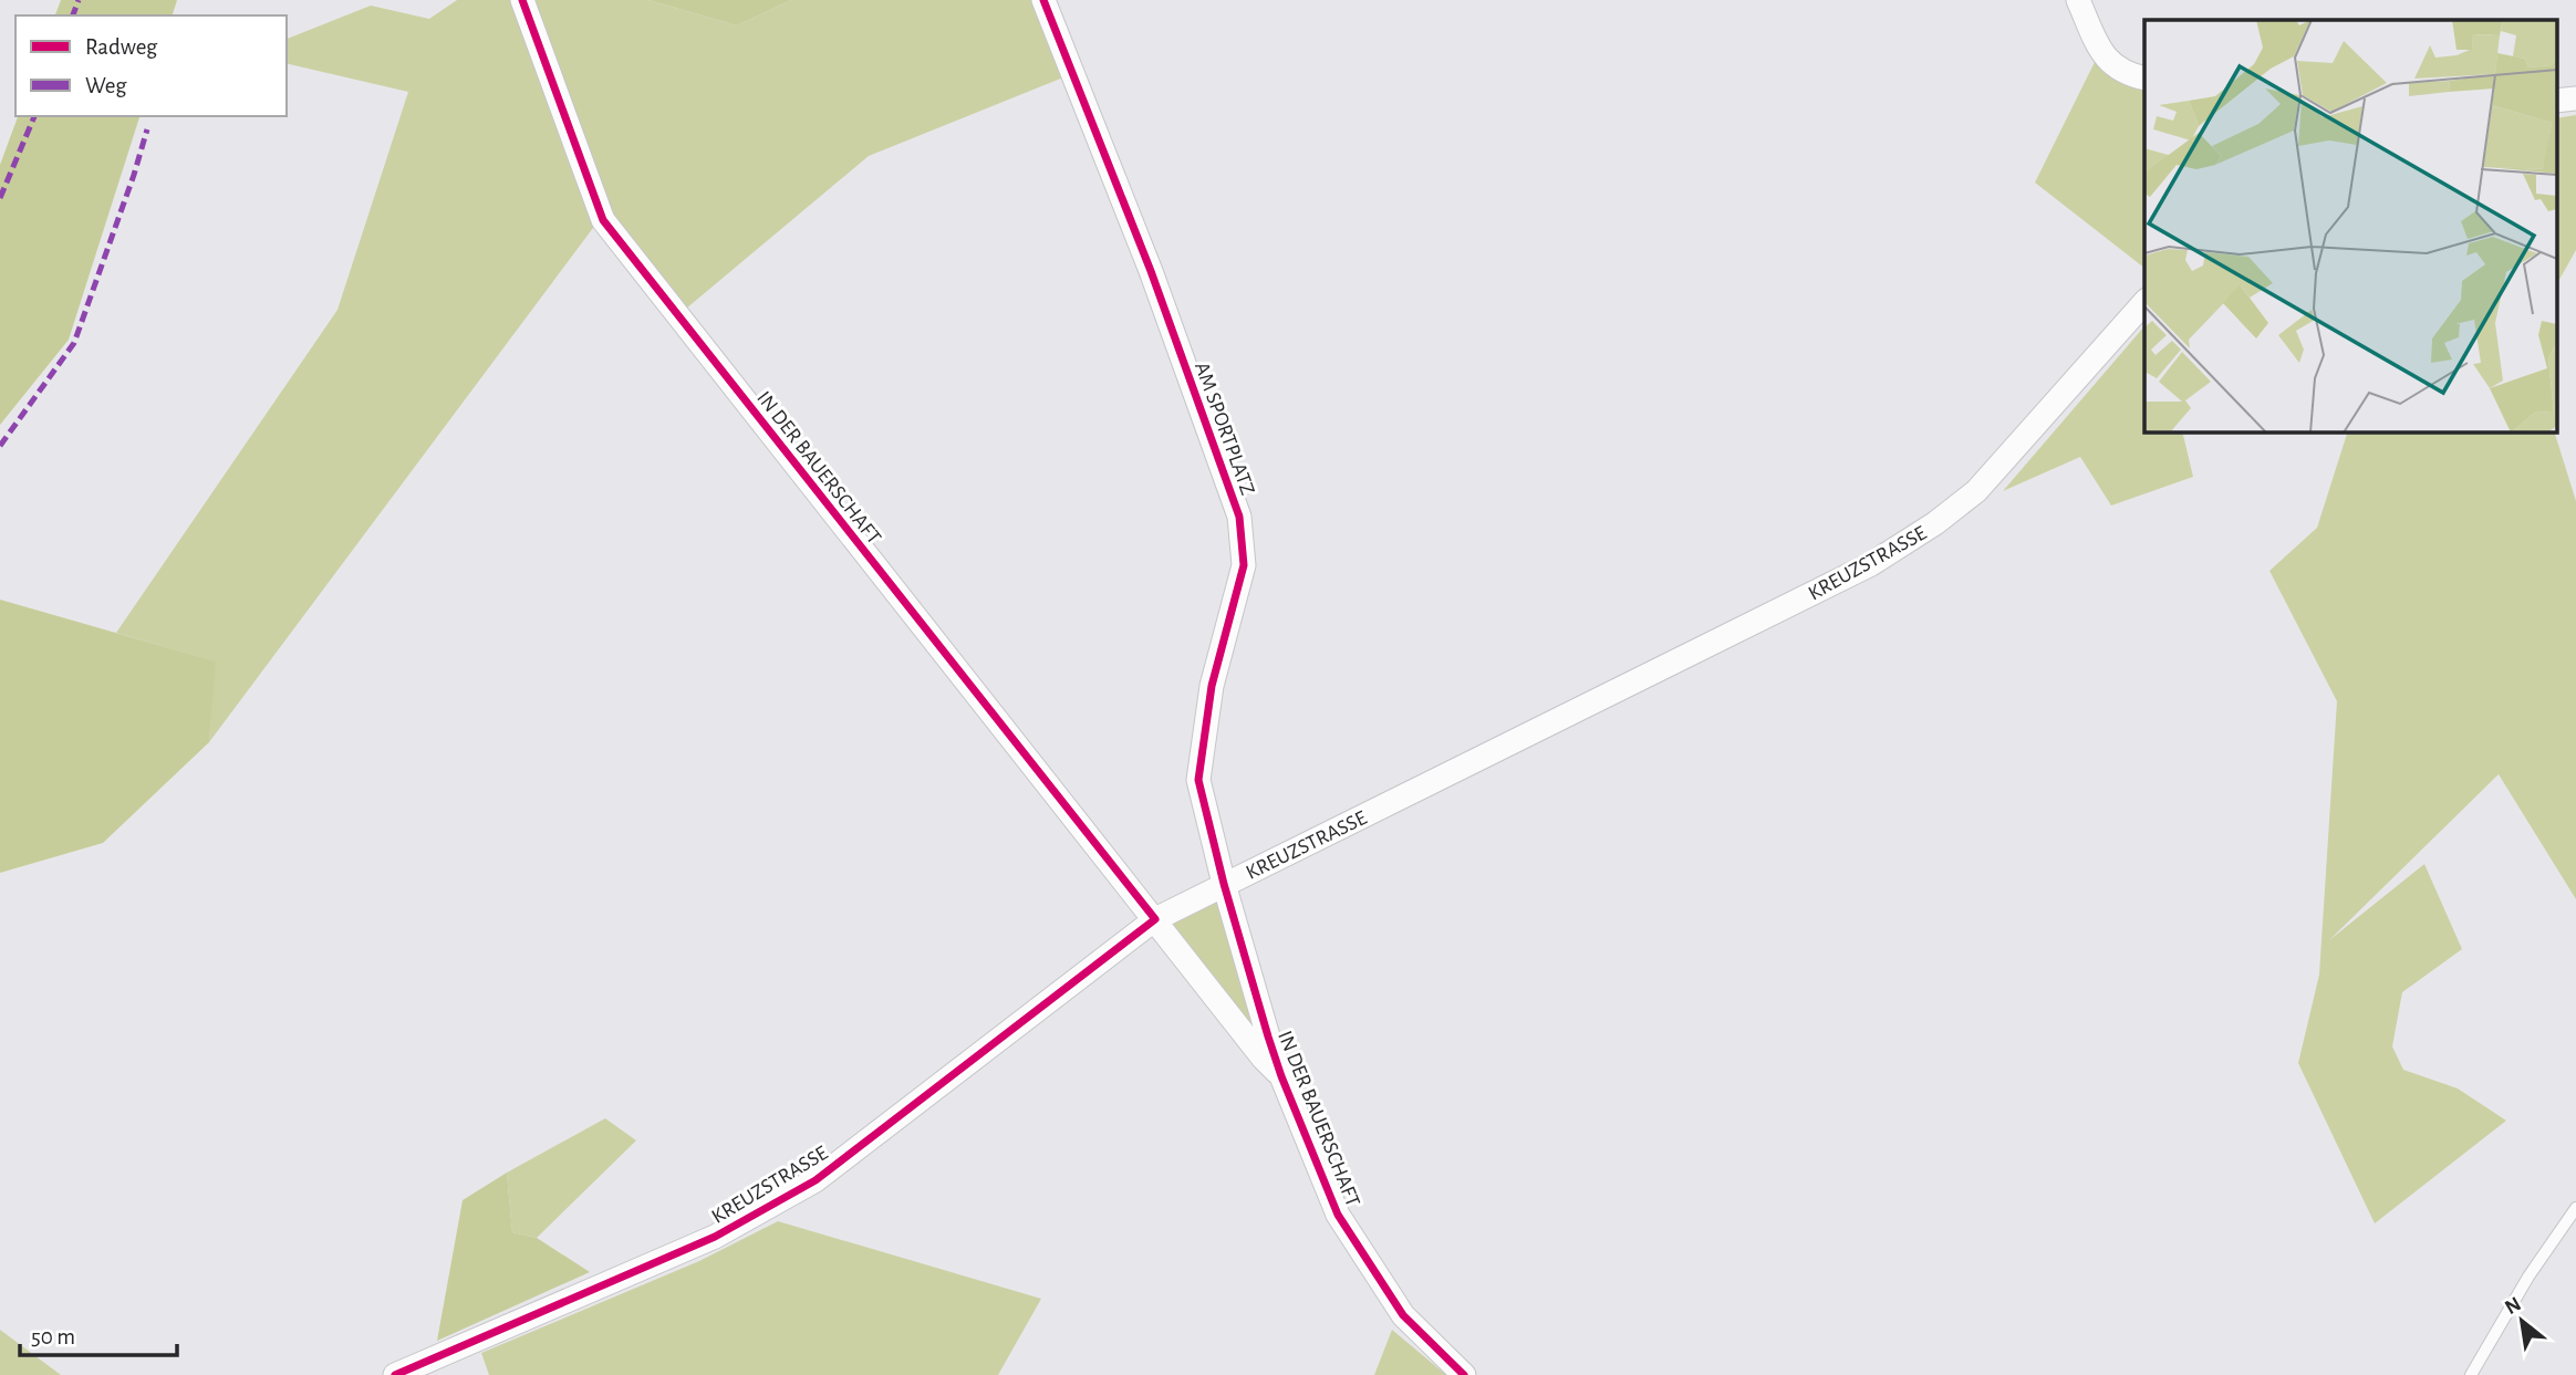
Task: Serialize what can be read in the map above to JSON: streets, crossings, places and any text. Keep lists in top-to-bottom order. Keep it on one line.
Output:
{"streets":{"street":["AM SPORTPLATZ","IN DER BAUERSCHAFT","KREUZSTRASSE"]},"crossings":[["AM SPORTPLATZ","IN DER BAUERSCHAFT"],["AM SPORTPLATZ","KREUZSTRASSE"],["IN DER BAUERSCHAFT","KREUZSTRASSE"]],"legend":["Radweg","Weg"],"scale_bar":"50 m","north":"top left"}
